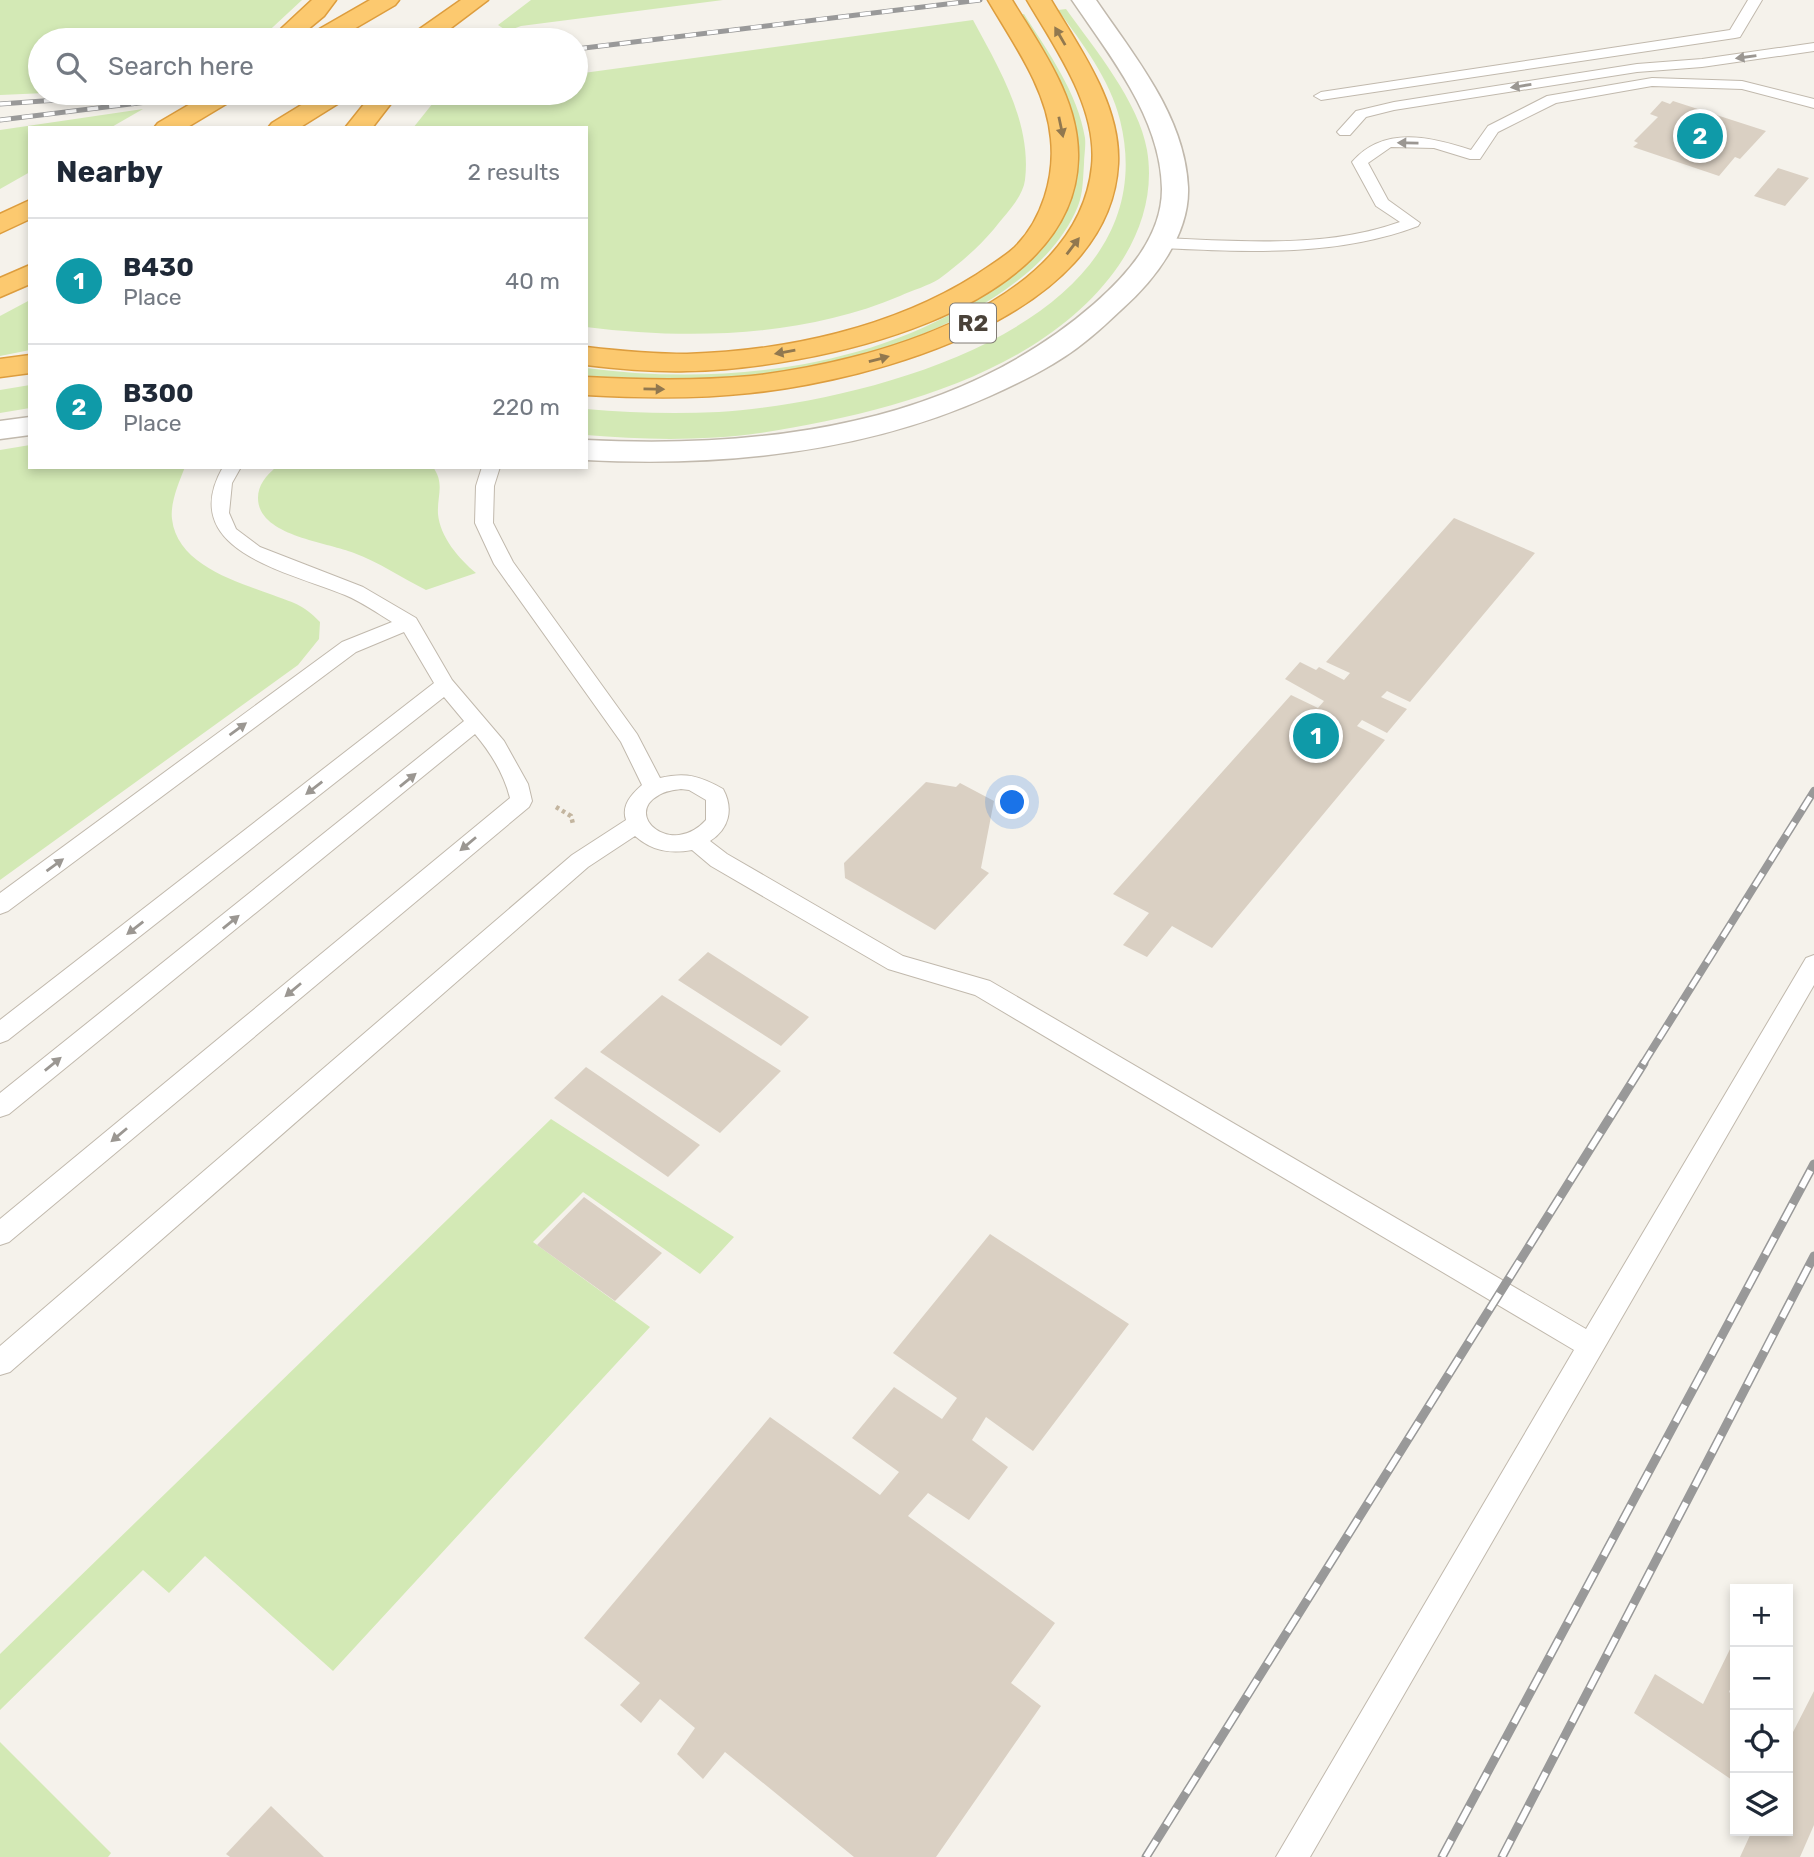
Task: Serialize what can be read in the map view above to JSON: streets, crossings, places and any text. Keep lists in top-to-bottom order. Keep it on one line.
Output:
{"streets":{"highway":["R2"]},"page":{"search":"Search here","pins":["2","1"],"heading":["Nearby","2 results"],"list":[{"mark":"1","name":"B430","note":"Place","value":"40 m"},{"mark":"2","name":"B300","note":"Place","value":"220 m"}],"map_buttons":["+","−"]}}
